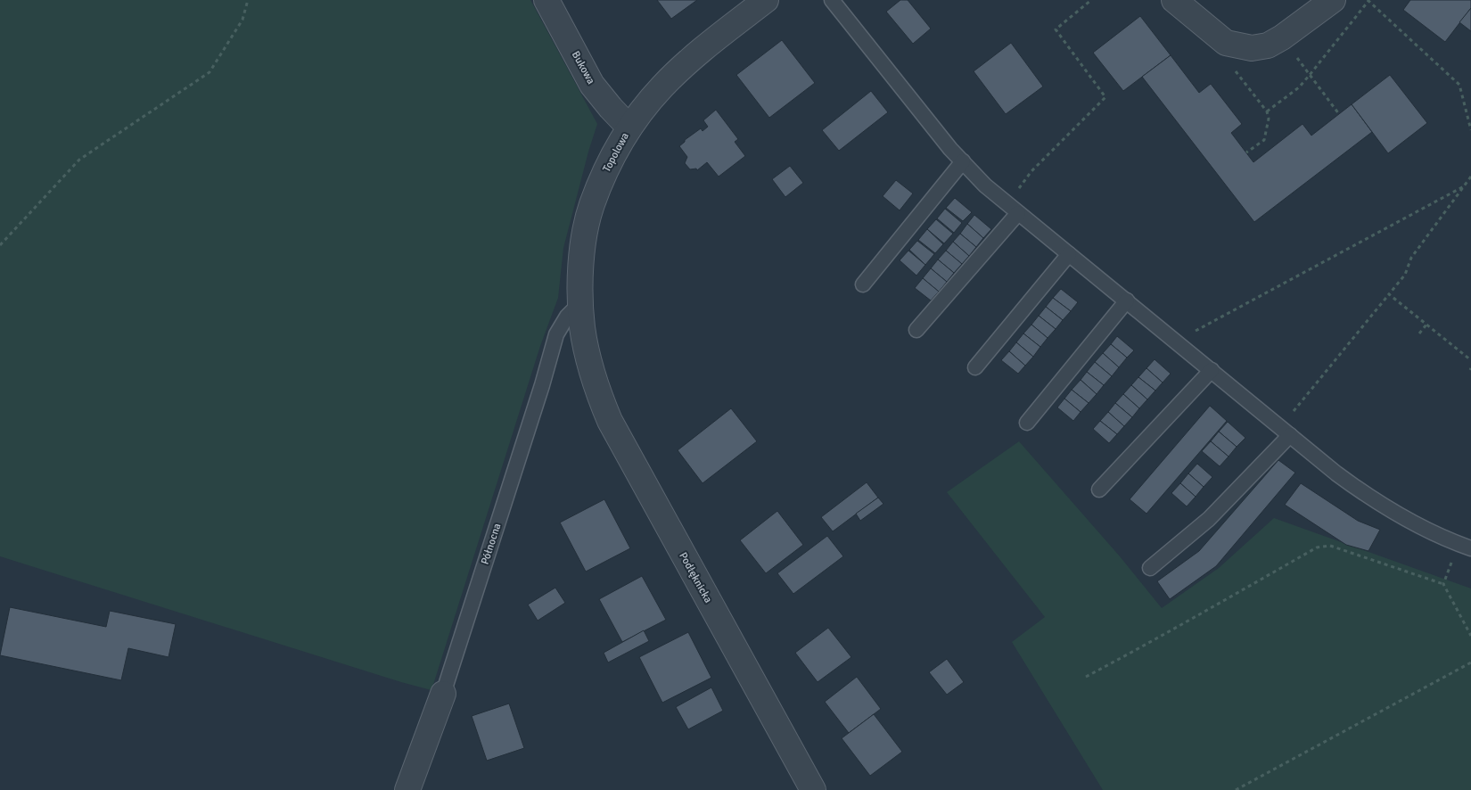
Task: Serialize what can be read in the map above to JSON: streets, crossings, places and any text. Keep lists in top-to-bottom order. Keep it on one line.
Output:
{"streets":{"street":["Bukowa","Topolowa","Północna","Podłęknicka"]},"crossings":[["Bukowa","Topolowa"],["Topolowa","Północna"],["Topolowa","Podłęknicka"]]}
